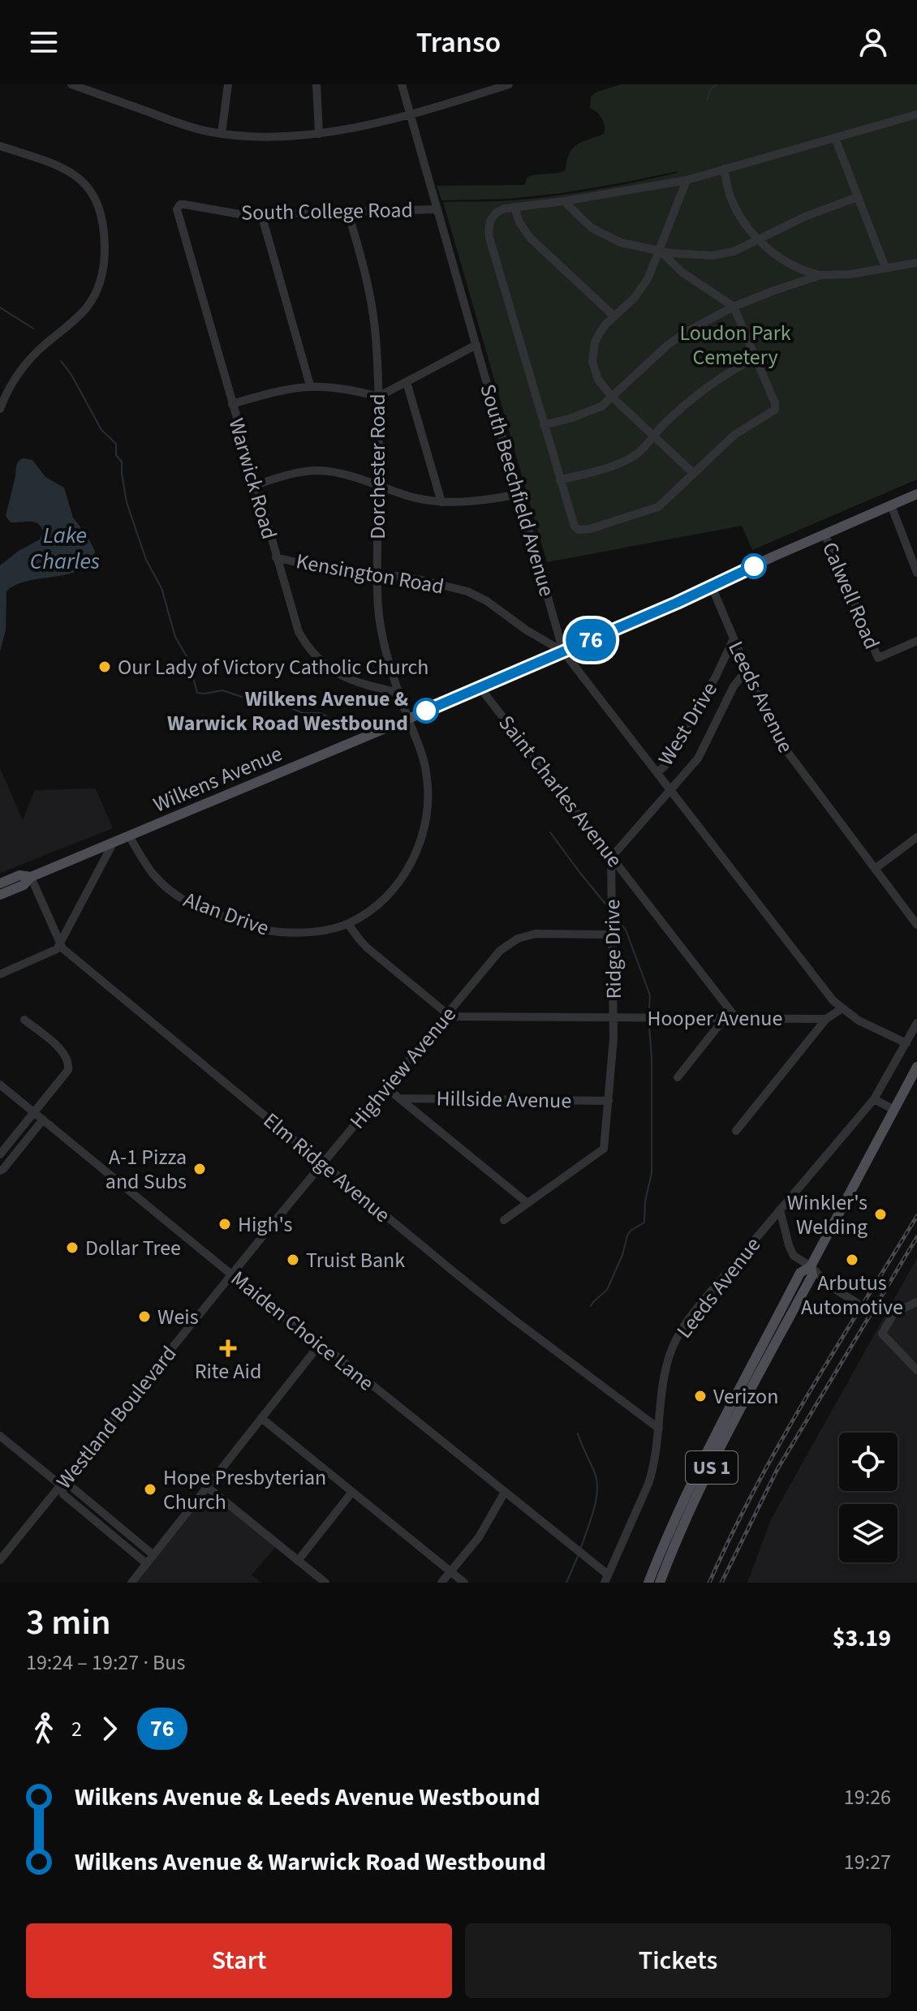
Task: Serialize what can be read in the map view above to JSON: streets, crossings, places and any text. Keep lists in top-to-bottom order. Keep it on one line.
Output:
{"streets":{"main road":["Wilkens Avenue","US 1"],"street":["South College Road","Dorchester Road","Warwick Road","South Beechfield Avenue","Kensington Road","Calwell Road","Leeds Avenue","West Drive","Saint Charles Avenue","Alan Drive","Ridge Drive","Hooper Avenue","Highview Avenue","Hillside Avenue","Elm Ridge Avenue","Maiden Choice Lane","Westland Boulevard"]},"crossings":[["South College Road","Dorchester Road"],["South College Road","Warwick Road"],["South College Road","South Beechfield Avenue"],["Dorchester Road","Warwick Road"],["Dorchester Road","Kensington Road"],["Dorchester Road","Wilkens Avenue"],["Dorchester Road","Alan Drive"],["Warwick Road","Kensington Road"],["South Beechfield Avenue","Kensington Road"],["South Beechfield Avenue","Leeds Avenue"],["South Beechfield Avenue","West Drive"],["South Beechfield Avenue","Wilkens Avenue"],["Kensington Road","Wilkens Avenue"],["Calwell Road","Wilkens Avenue"],["Leeds Avenue","West Drive"],["Leeds Avenue","Wilkens Avenue"],["Leeds Avenue","Elm Ridge Avenue"],["Leeds Avenue","Maiden Choice Lane"],["Wilkens Avenue","Saint Charles Avenue"],["Wilkens Avenue","Alan Drive"],["Wilkens Avenue","Elm Ridge Avenue"],["Saint Charles Avenue","Ridge Drive"],["Saint Charles Avenue","Hooper Avenue"],["Ridge Drive","Hooper Avenue"],["Ridge Drive","Highview Avenue"],["Ridge Drive","Hillside Avenue"],["Hooper Avenue","Highview Avenue"],["Highview Avenue","Elm Ridge Avenue"],["Highview Avenue","Maiden Choice Lane"],["Highview Avenue","Westland Boulevard"],["Maiden Choice Lane","Westland Boulevard"]],"water":["Lake Charles"],"parks":["Loudon Park Cemetery"],"places":{"other":["Our Lady of Victory Catholic Church","Wilkens Avenue & Warwick Road Westbound","A-1 Pizza and Subs","Winkler's Welding","High's","Dollar Tree","Truist Bank","Arbutus Automotive","Weis","Verizon","Hope Presbyterian Church"],"health":["Rite Aid"]},"lines":["bus line 76"],"page":{"header":"Transo","on_map":"76","heading":["3 min","19:24 – 19:27 · Bus","$3.19"],"legs":["2","76"],"list":[{"name":"Wilkens Avenue & Leeds Avenue Westbound","value":"19:26"},{"name":"Wilkens Avenue & Warwick Road Westbound","value":"19:27"}],"buttons":["Start","Tickets"]}}
